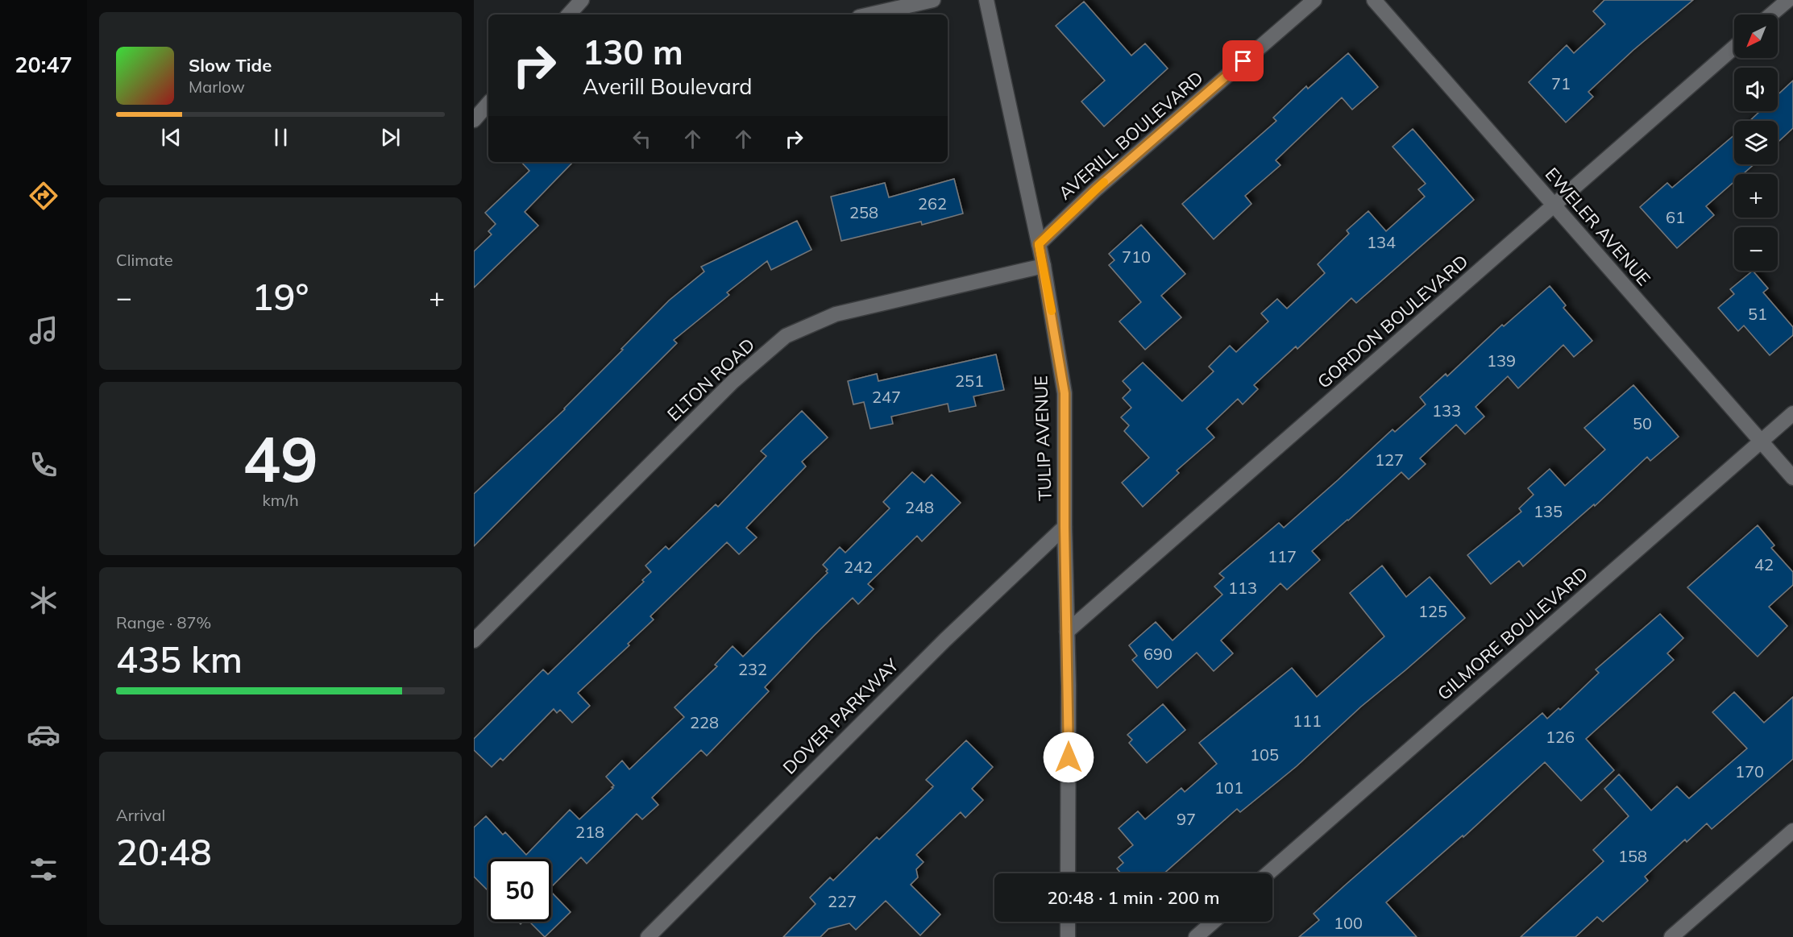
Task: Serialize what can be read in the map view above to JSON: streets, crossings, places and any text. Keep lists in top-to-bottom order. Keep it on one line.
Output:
{"streets":{"street":["AVERILL BOULEVARD","EWELER AVENUE","GORDON BOULEVARD","ELTON ROAD","TULIP AVENUE","GILMORE BOULEVARD","DOVER PARKWAY"]},"crossings":[["AVERILL BOULEVARD","TULIP AVENUE"],["EWELER AVENUE","GORDON BOULEVARD"],["EWELER AVENUE","GILMORE BOULEVARD"],["GORDON BOULEVARD","TULIP AVENUE"],["ELTON ROAD","TULIP AVENUE"],["TULIP AVENUE","DOVER PARKWAY"]],"house_numbers":["71","262","258","61","134","710","51","139","251","247","133","50","127","248","135","117","42","242","113","125","690","232","111","228","126","105","170","101","97","218","158","227","100"],"north":"bottom left","page":{"tabs":"20:47","map_buttons":["+","−"],"turn":["130 m","Averill Boulevard"],"song":["Slow Tide","Marlow"],"tile":["Climate",["49","km/h"],["Range · 87%","435 km"],["Arrival","20:48"]],"heat":["−","19°","+"],"limit":"50","trip":"20:48 · 1 min · 200 m"}}
